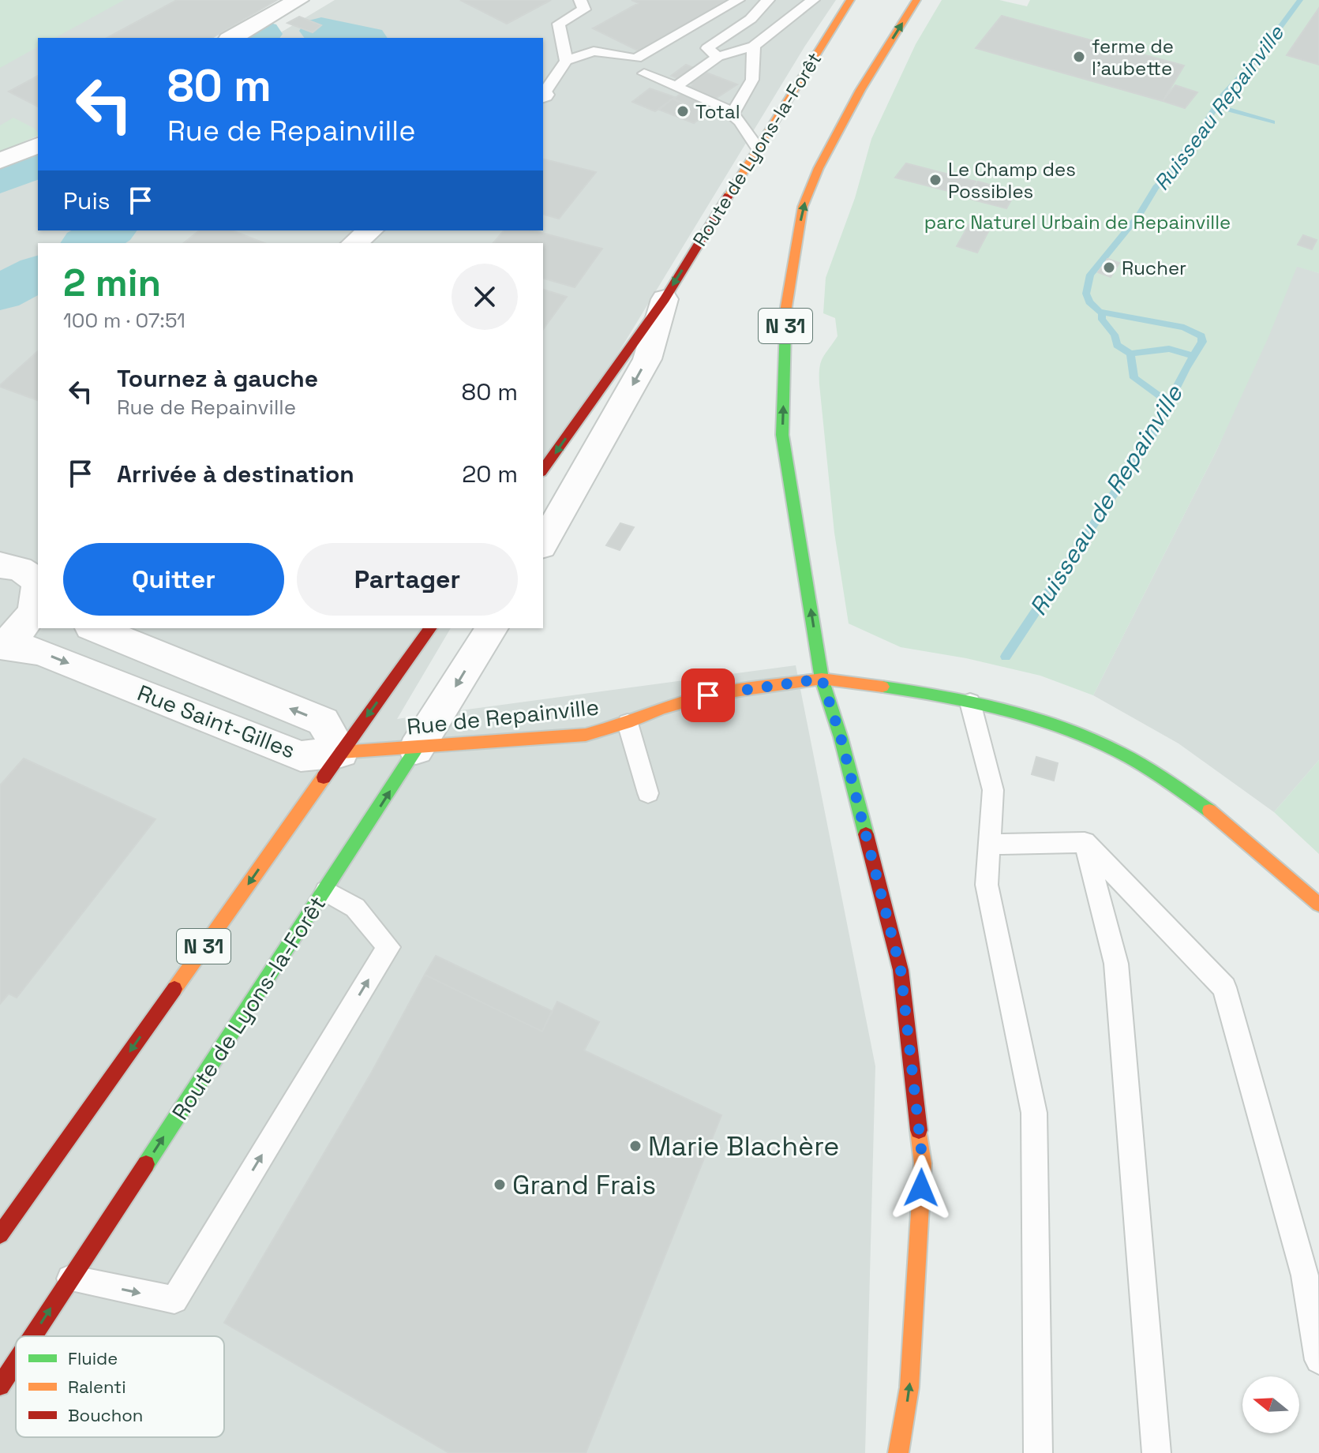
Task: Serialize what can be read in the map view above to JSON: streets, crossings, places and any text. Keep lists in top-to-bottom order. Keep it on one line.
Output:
{"streets":{"main road":["Route de Lyons-la-Forêt","N 31","Rue de Repainville"],"street":["Rue Saint-Gilles"]},"crossings":[["Route de Lyons-la-Forêt","Rue de Repainville"],["N 31","Rue de Repainville"],["N 31","Rue Saint-Gilles"],["Rue de Repainville","Rue Saint-Gilles"]],"water":["Ruisseau Repainville","Ruisseau de Repainville"],"parks":["parc Naturel Urbain de Repainville"],"places":["ferme de l'aubette","Total","Le Champ des Possibles","Rucher","Marie Blachère","Grand Frais"],"legend":["Fluide","Ralenti","Bouchon"],"north":"left","page":{"turn":["80 m","Rue de Repainville"],"then":"Puis","heading":["2 min","100 m · 07:51"],"list":[{"name":"Tournez à gauche","note":"Rue de Repainville","value":"80 m"},{"name":"Arrivée à destination","value":"20 m"}],"buttons":["Quitter","Partager"]}}
